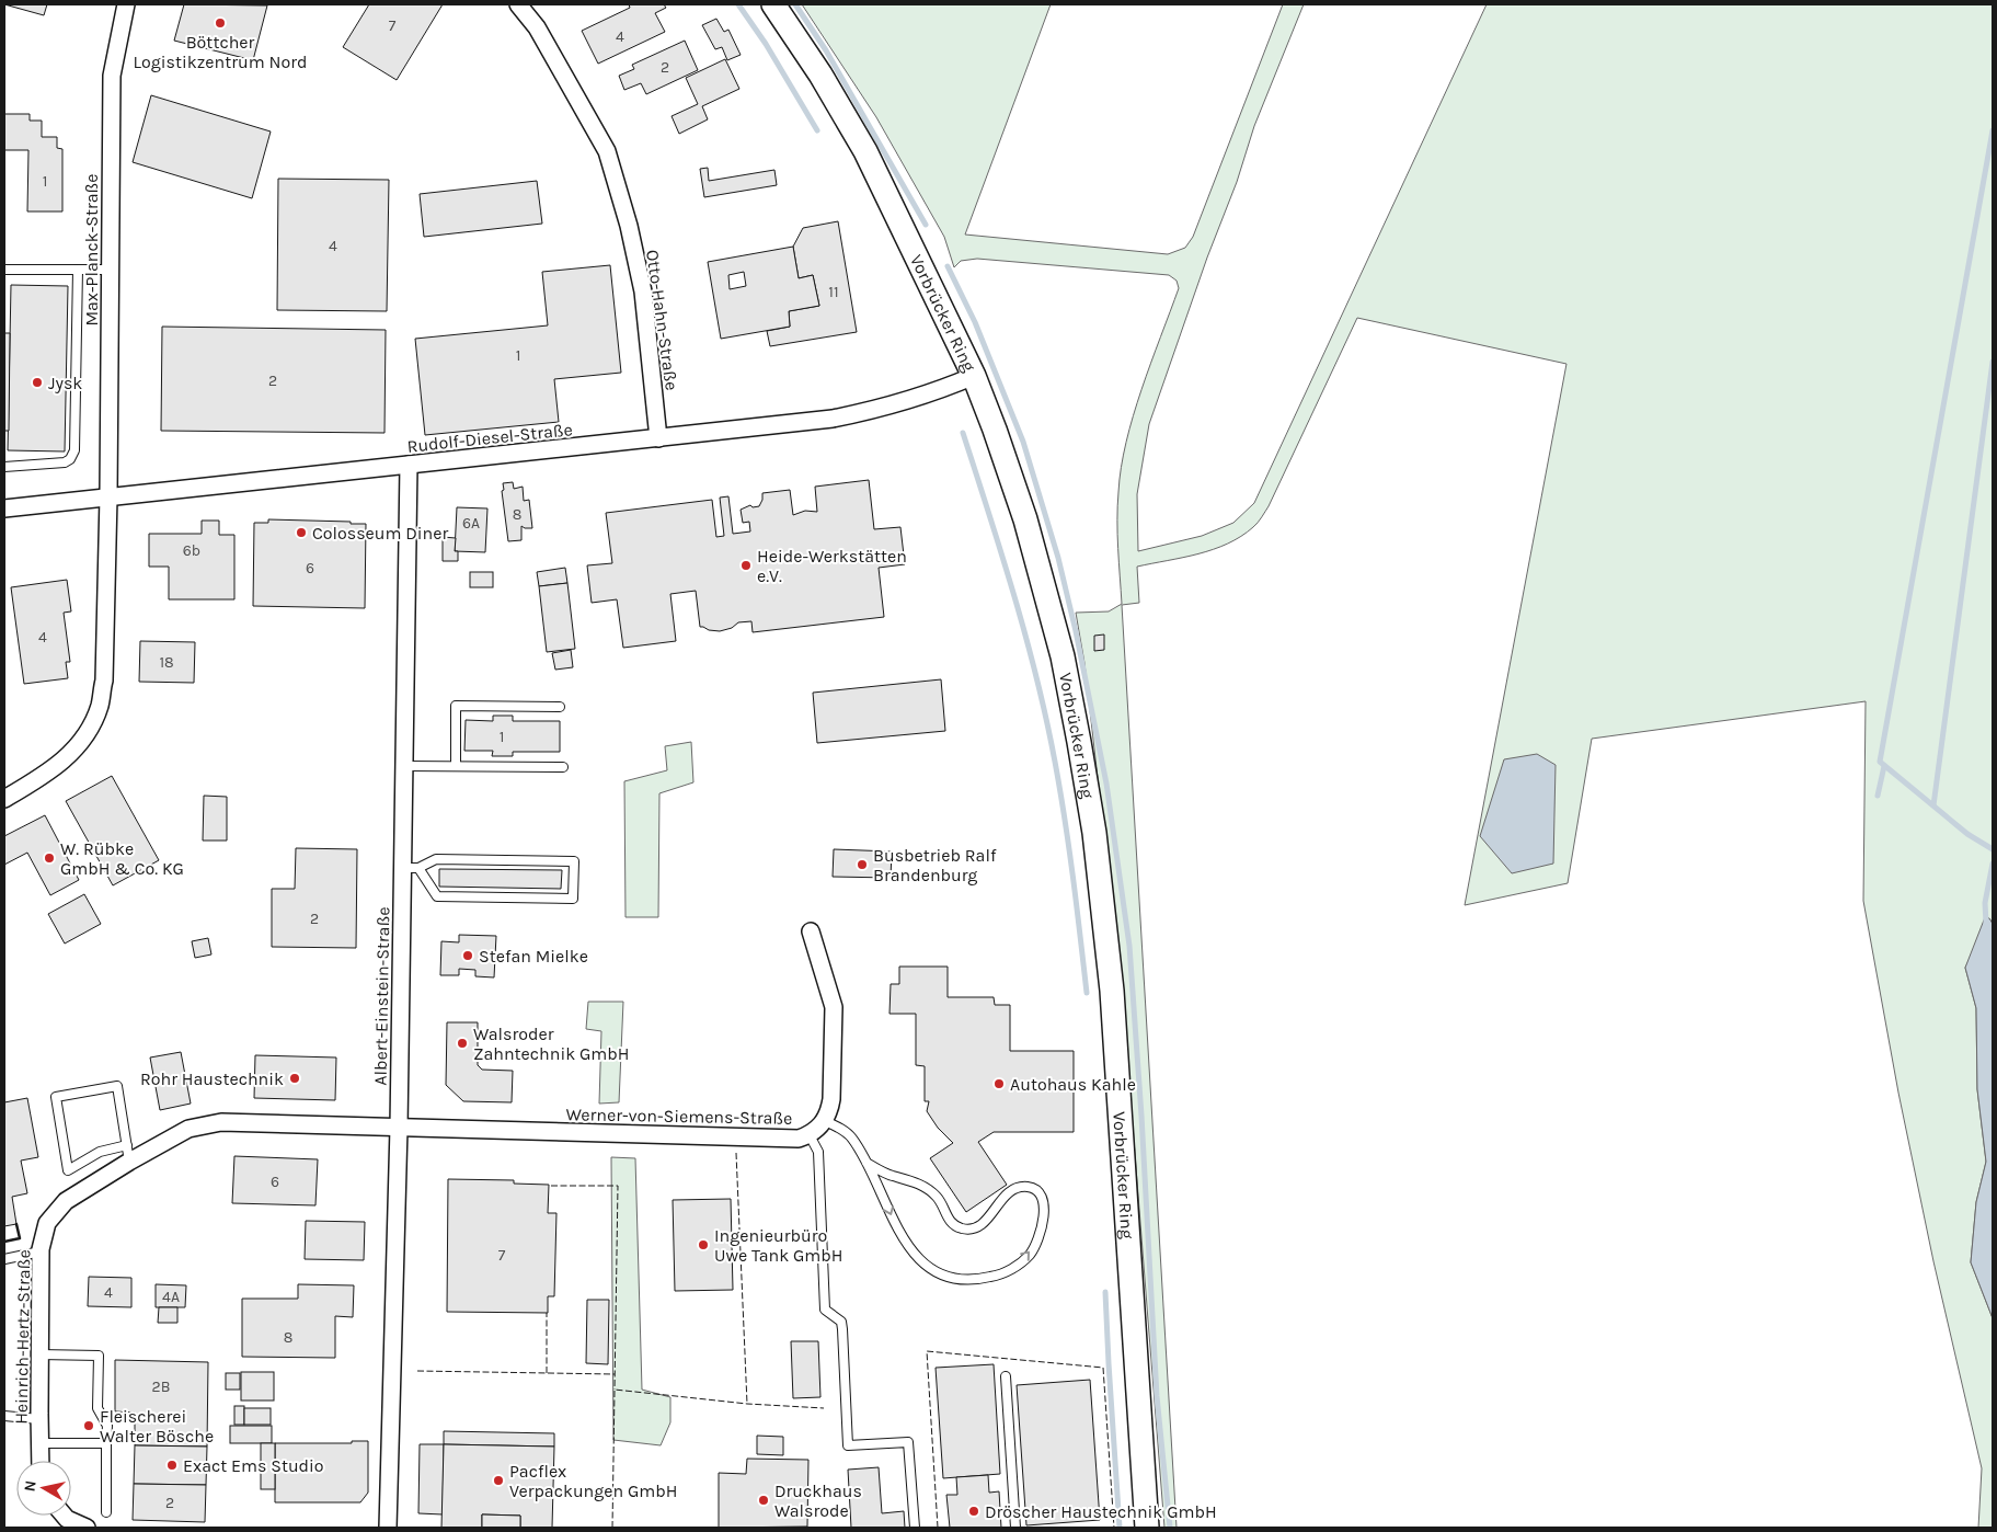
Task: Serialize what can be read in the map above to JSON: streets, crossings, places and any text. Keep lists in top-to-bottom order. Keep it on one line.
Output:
{"streets":{"main road":["Vorbrücker Ring"],"street":["Max-Planck-Straße","Otto-Hahn-Straße","Rudolf-Diesel-Straße","Albert-Einstein-Straße","Werner-von-Siemens-Straße","Heinrich-Hertz-Straße"]},"crossings":[["Max-Planck-Straße","Rudolf-Diesel-Straße"],["Vorbrücker Ring","Rudolf-Diesel-Straße"],["Otto-Hahn-Straße","Rudolf-Diesel-Straße"],["Rudolf-Diesel-Straße","Albert-Einstein-Straße"],["Albert-Einstein-Straße","Werner-von-Siemens-Straße"],["Albert-Einstein-Straße","Heinrich-Hertz-Straße"],["Werner-von-Siemens-Straße","Heinrich-Hertz-Straße"]],"places":["Böttcher Logistikzentrum Nord","Jysk","Colosseum Diner","Heide-Werkstätten e.V.","W. Rübke GmbH & Co. KG","Busbetrieb Ralf Brandenburg","Stefan Mielke","Walsroder Zahntechnik GmbH","Rohr Haustechnik","Autohaus Kahle","Ingenieurbüro Uwe Tank GmbH","Fleischerei Walter Bösche","Exact Ems Studio","Pacflex Verpackungen GmbH","Druckhaus Walsrode","Dröscher Haustechnik GmbH"],"house_numbers":["7","4","2","1","4","11","1","2","8","6A","6b","6","4","18","1","2","6","7","4","4A","8","2B","2"],"north":"left"}
